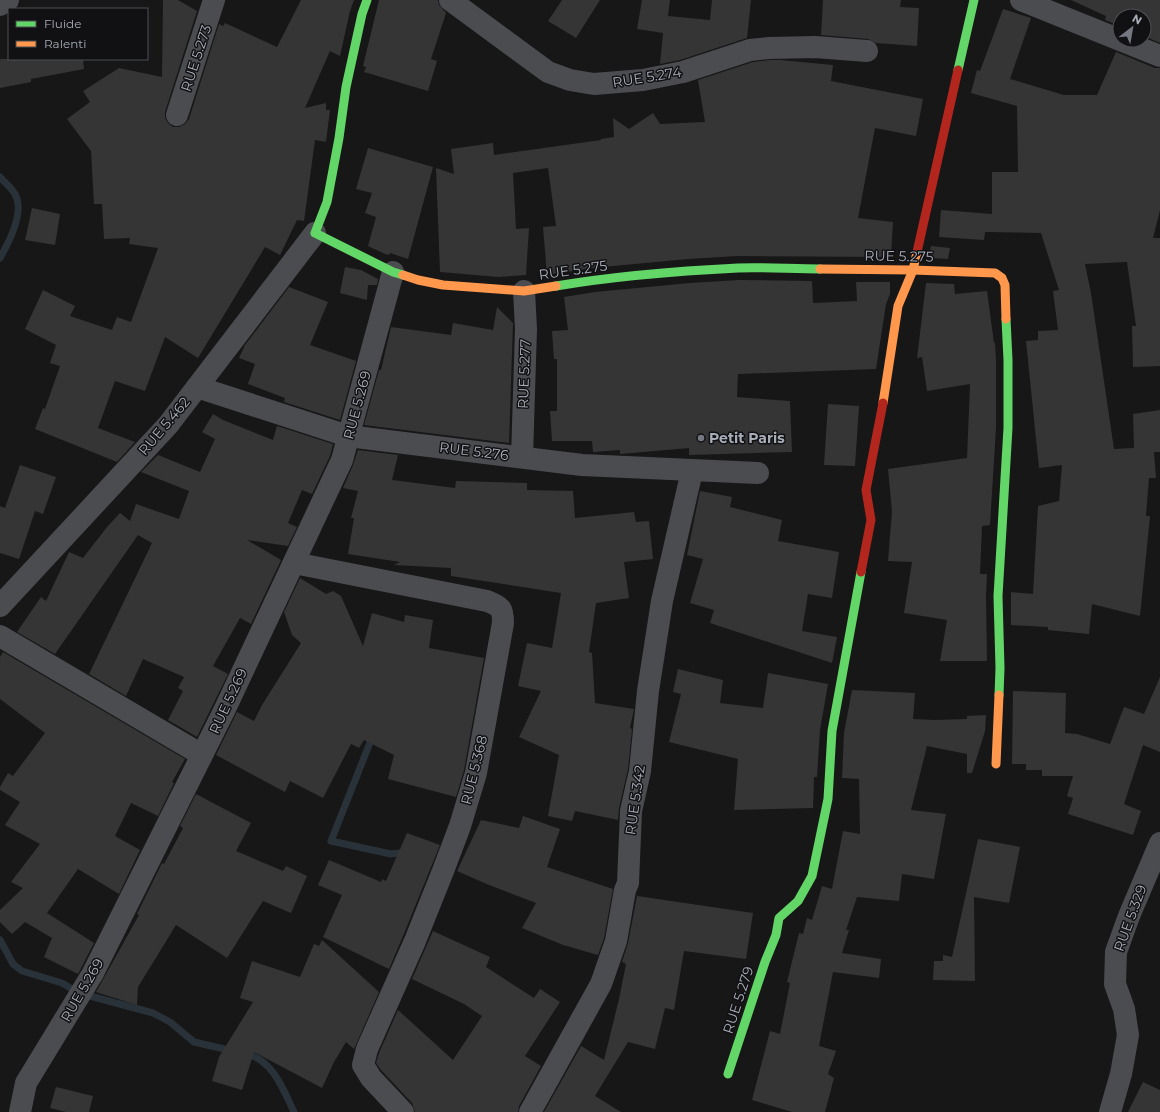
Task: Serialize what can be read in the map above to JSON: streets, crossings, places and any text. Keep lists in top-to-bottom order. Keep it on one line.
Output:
{"streets":{"street":["RUE 5.273","RUE 5.274","RUE 5.275","RUE 5.277","RUE 5.269","RUE 5.462","RUE 5.276","RUE 5.368","RUE 5.342","RUE 5.329","RUE 5.279"]},"crossings":[["RUE 5.275","RUE 5.277"],["RUE 5.275","RUE 5.269"],["RUE 5.275","RUE 5.462"],["RUE 5.275","RUE 5.279"],["RUE 5.277","RUE 5.276"],["RUE 5.269","RUE 5.276"],["RUE 5.269","RUE 5.368"],["RUE 5.462","RUE 5.276"],["RUE 5.276","RUE 5.342"]],"places":["Petit Paris"],"legend":["Fluide","Ralenti"],"north":"top right"}
